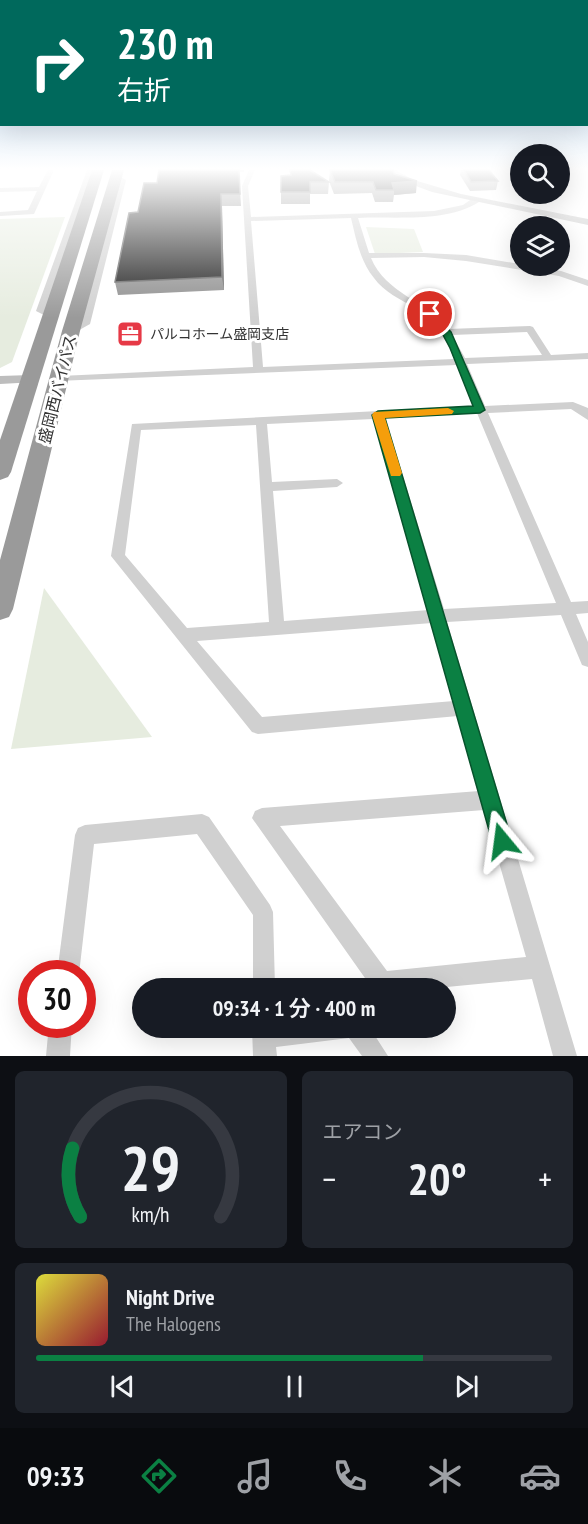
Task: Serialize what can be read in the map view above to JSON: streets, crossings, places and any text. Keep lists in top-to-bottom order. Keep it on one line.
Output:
{"streets":{"highway":["盛岡西バイパス"]},"places":{"office":["パルコホーム盛岡支店"]},"page":{"turn":["230 m","右折"],"limit":"30","trip":"09:34 · 1 分 · 400 m","tile":"エアコン","heat":["−","20°","+"],"song":["Night Drive","The Halogens"],"tabs":"09:33","gauge":["29","km/h"]}}
